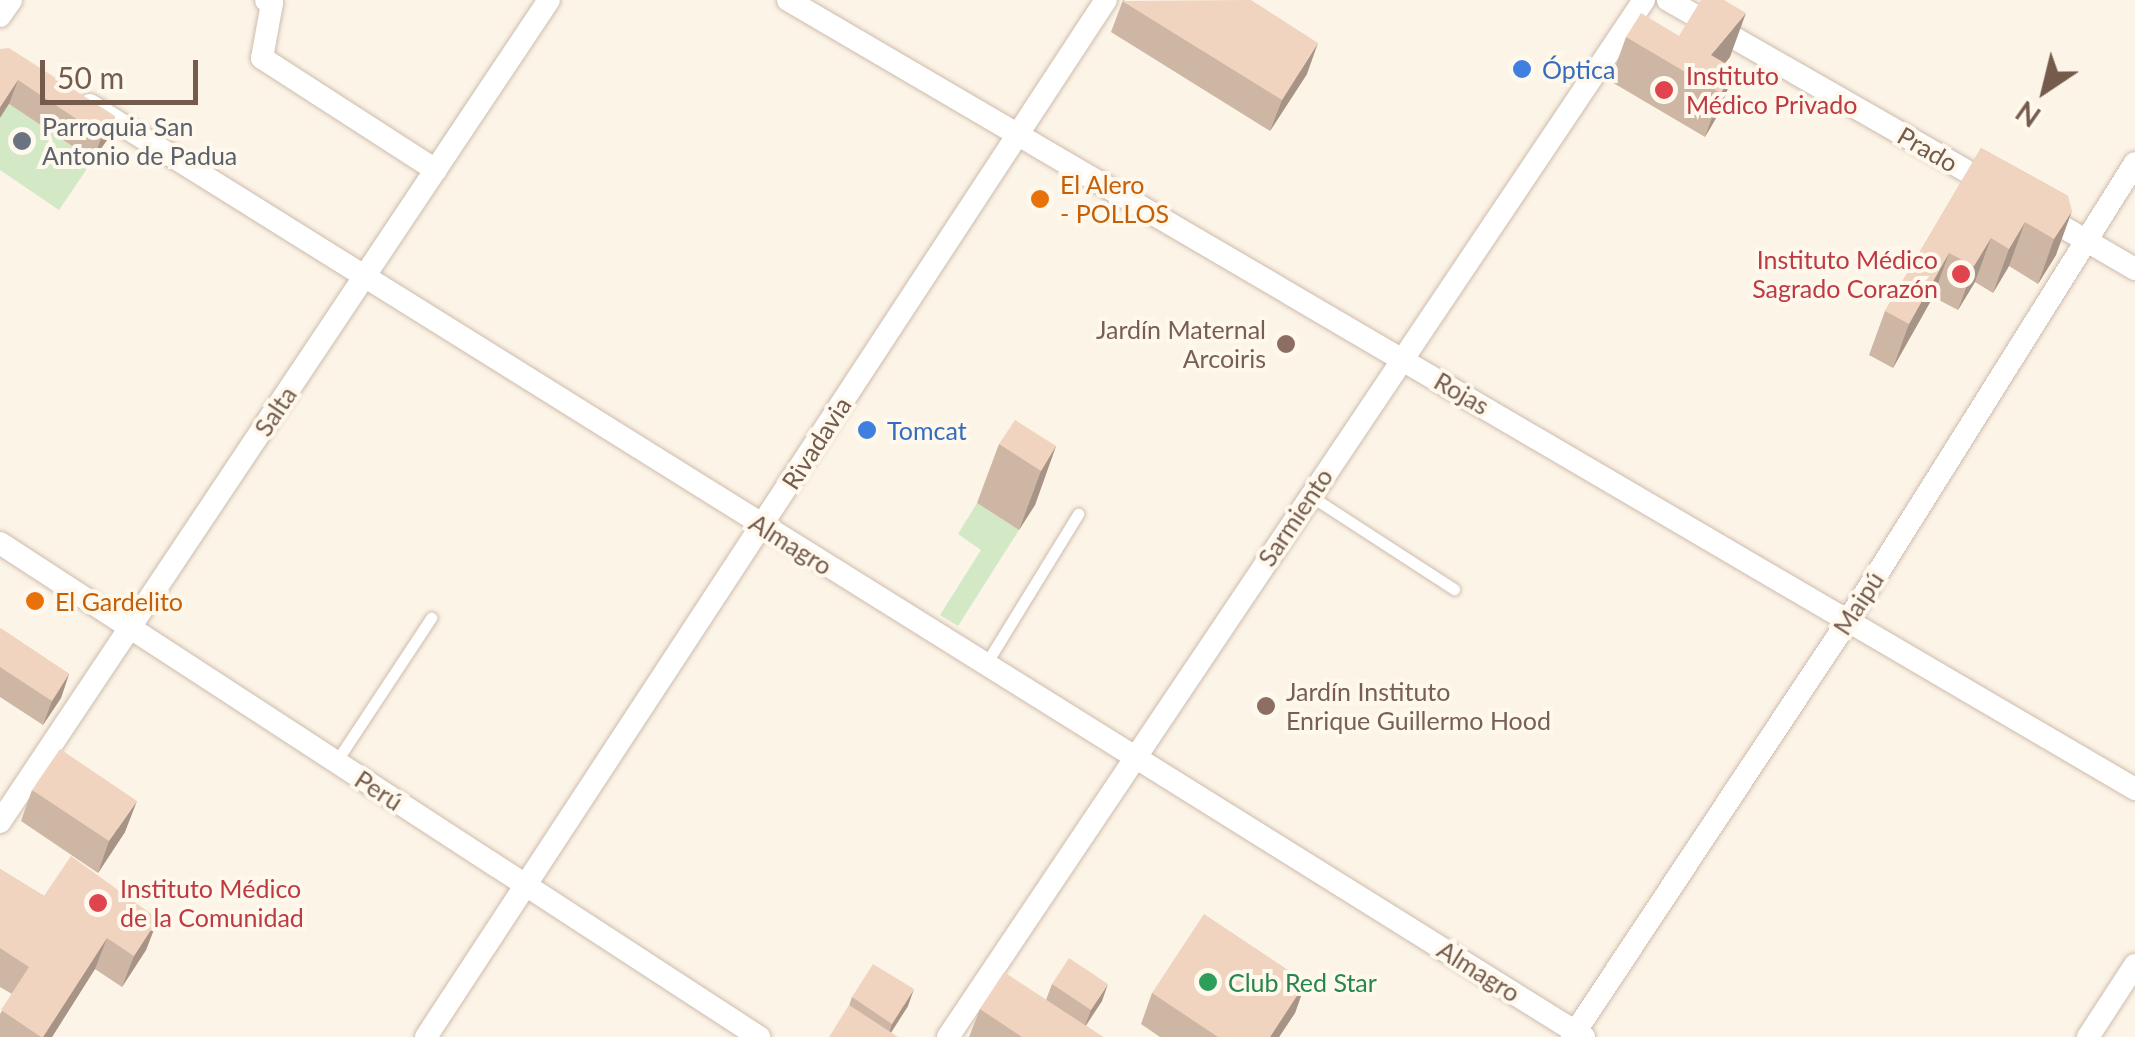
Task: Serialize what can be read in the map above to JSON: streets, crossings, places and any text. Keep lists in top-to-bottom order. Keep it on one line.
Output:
{"streets":{"street":["Prado","Rojas","Salta","Rivadavia","Sarmiento","Almagro","Maipú","Perú"]},"crossings":[["Prado","Maipú"],["Rojas","Rivadavia"],["Rojas","Sarmiento"],["Rojas","Maipú"],["Salta","Almagro"],["Salta","Perú"],["Rivadavia","Almagro"],["Rivadavia","Perú"],["Sarmiento","Almagro"],["Almagro","Maipú"]],"places":["Óptica","Instituto Médico Privado","Parroquia San Antonio de Padua","El Alero - POLLOS","Instituto Médico Sagrado Corazón","Jardín Maternal Arcoiris","Tomcat","El Gardelito","Jardín Instituto Enrique Guillermo Hood","Instituto Médico de la Comunidad","Club Red Star"],"scale_bar":"50 m","north":"bottom left"}
